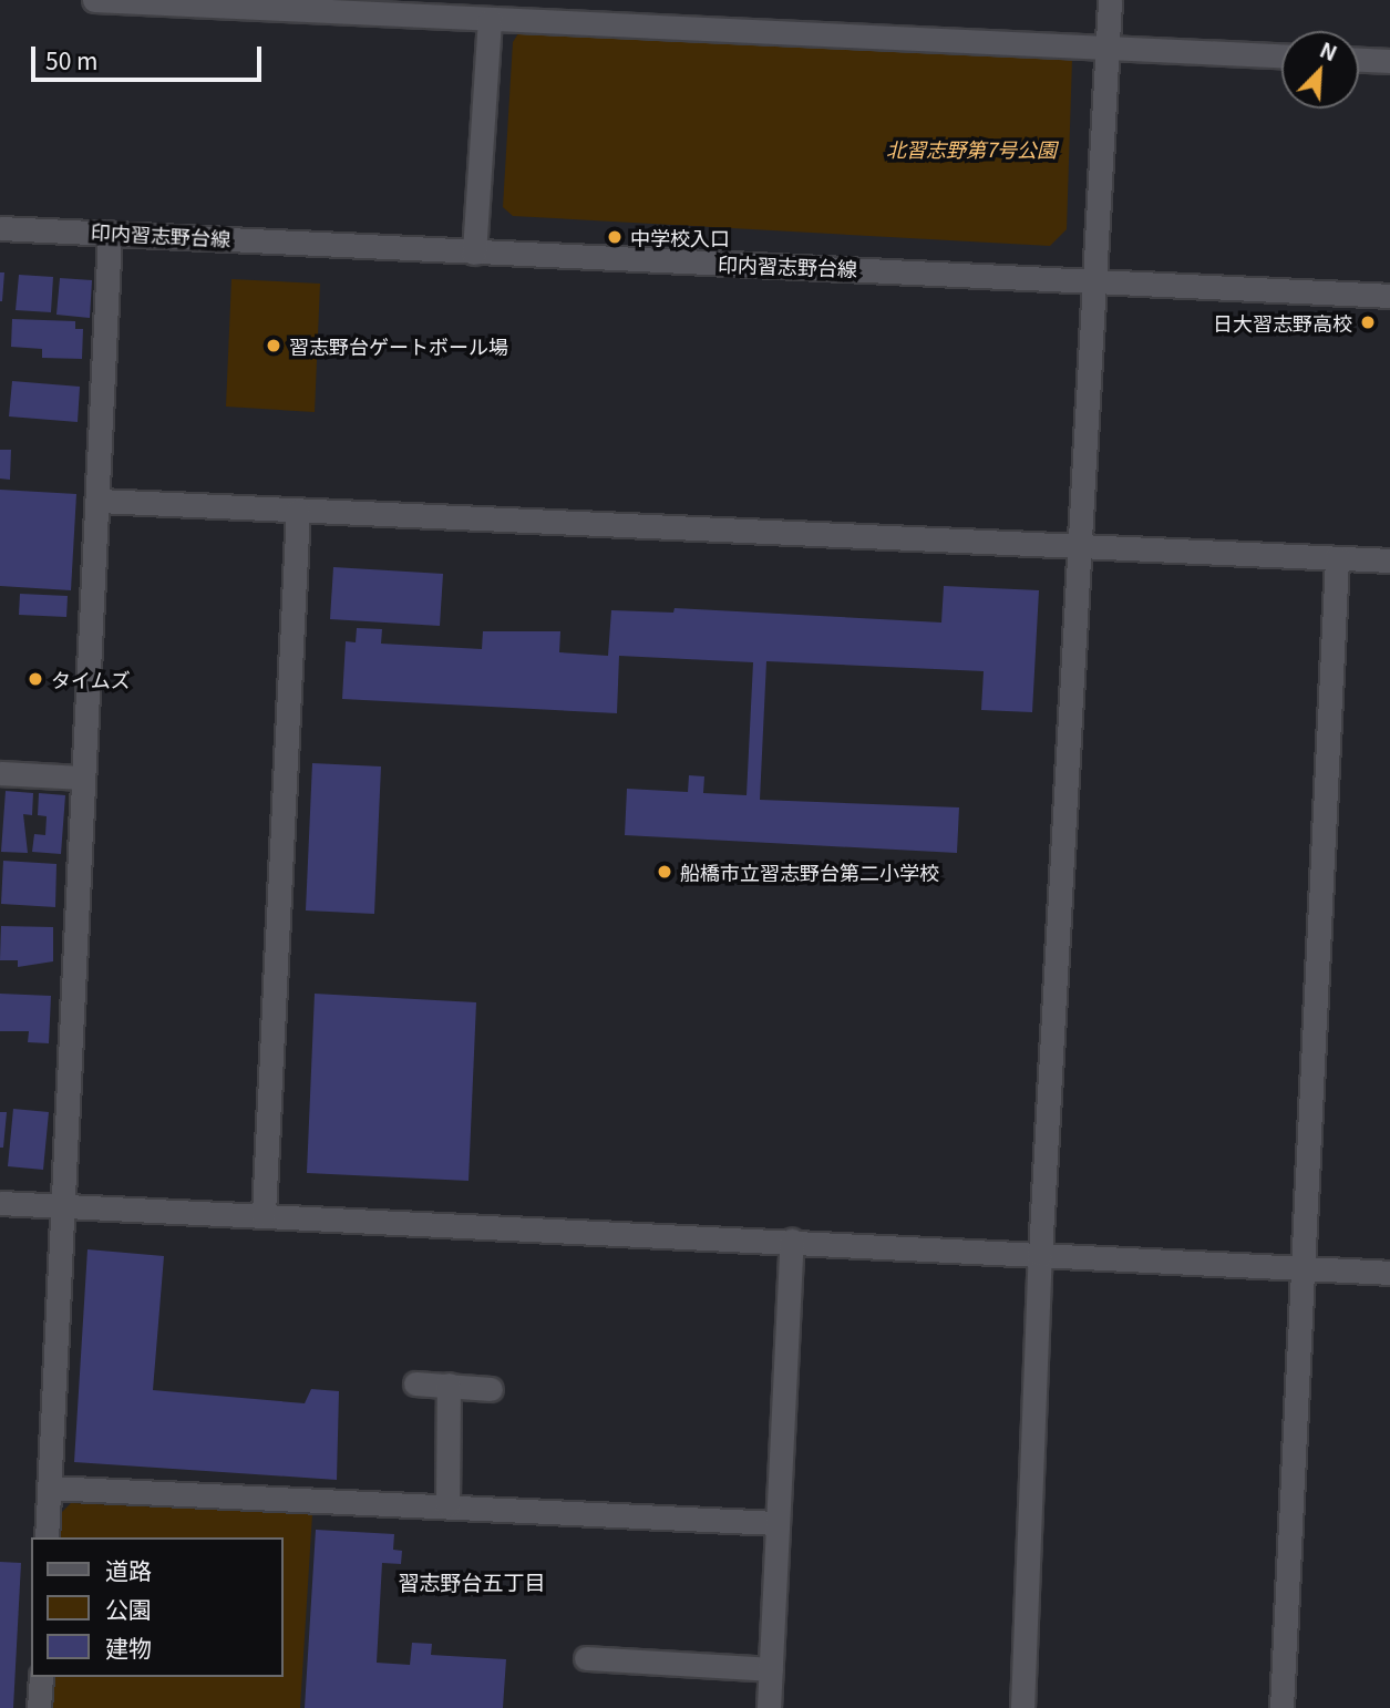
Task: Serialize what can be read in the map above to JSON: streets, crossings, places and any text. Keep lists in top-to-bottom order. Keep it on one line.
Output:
{"streets":{"street":["印内習志野台線"]},"districts":["習志野台五丁目"],"parks":["北習志野第7号公園"],"places":["中学校入口","日大習志野高校","習志野台ゲートボール場","タイムズ","船橋市立習志野台第二小学校"],"legend":["道路","公園","建物"],"scale_bar":"50 m","north":"top right"}
